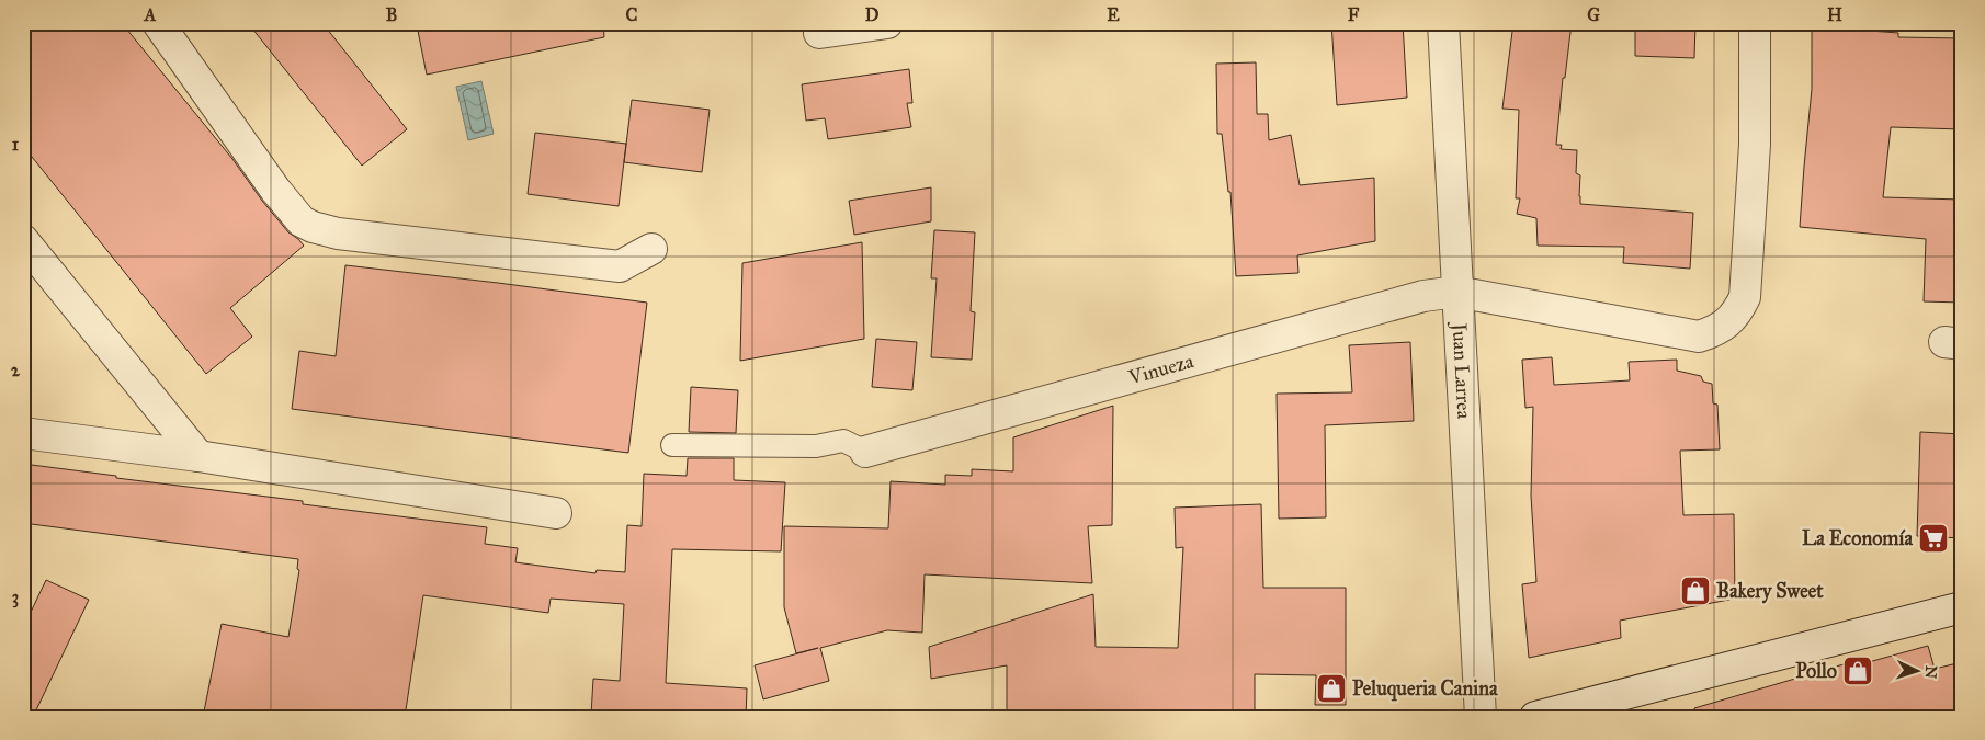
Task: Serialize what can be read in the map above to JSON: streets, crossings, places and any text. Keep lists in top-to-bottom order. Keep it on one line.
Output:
{"streets":{"street":["Vinueza","Juan Larrea"]},"crossings":[["Vinueza","Juan Larrea"]],"places":{"supermarket":["La Economía"],"shop":["Bakery Sweet","Pollo","Peluqueria Canina"]},"north":"right","grid":{"columns":["A","B","C","D","E","F","G","H"],"rows":["1","2","3"]}}
